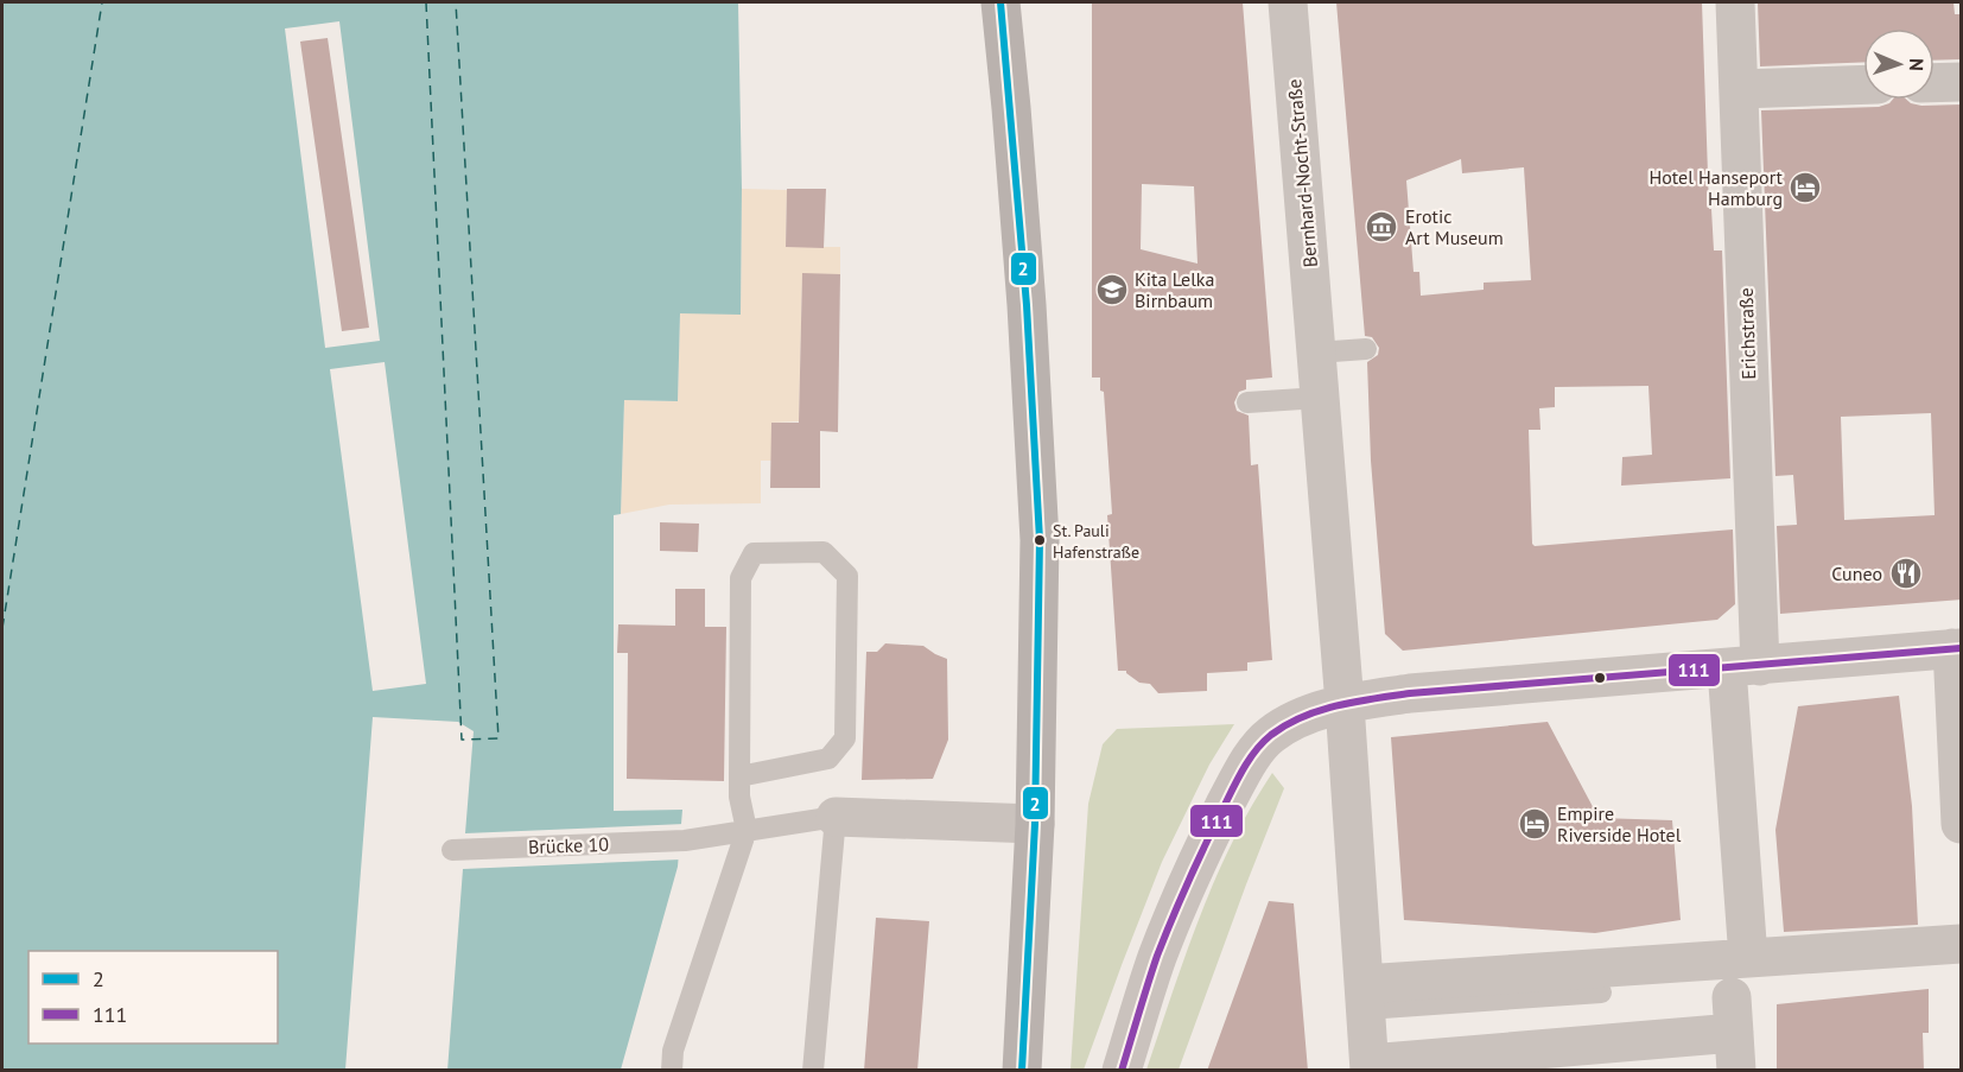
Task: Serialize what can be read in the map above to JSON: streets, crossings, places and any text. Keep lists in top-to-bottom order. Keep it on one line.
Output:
{"streets":{"street":["Bernhard-Nocht-Straße","Erichstraße"],"lane":["Brücke 10"]},"places":{"hotel":["Hotel Hanseport Hamburg","Empire Riverside Hotel"],"museum":["Erotic Art Museum"],"school or university":["Kita Lelka Birnbaum"],"other":["St. Pauli Hafenstraße"],"restaurant":["Cuneo"]},"lines":["transit line 2","transit line 111"],"legend":["2","111"],"north":"right"}
